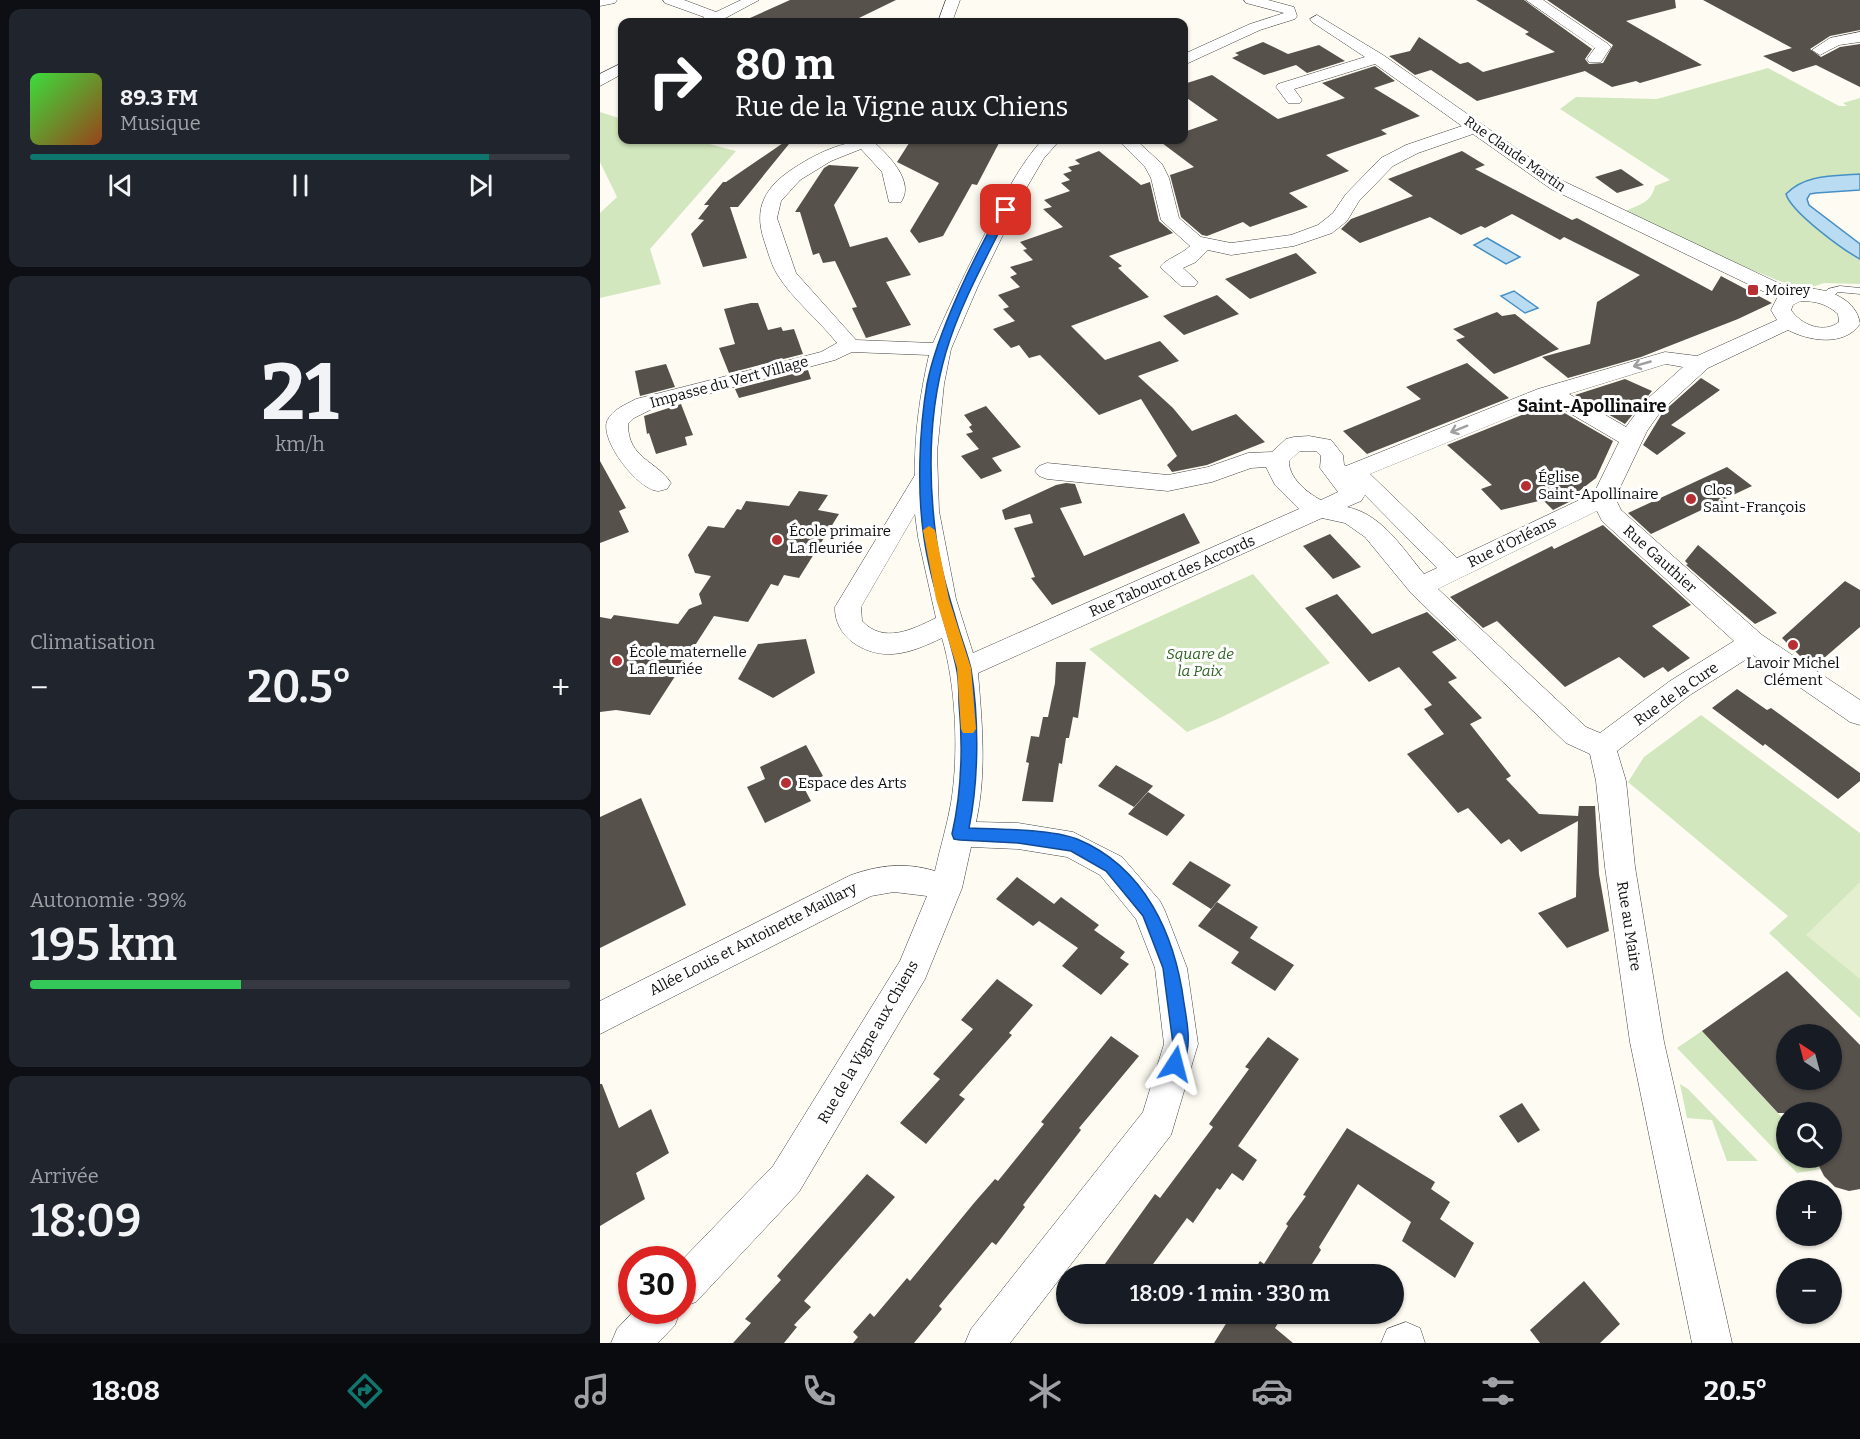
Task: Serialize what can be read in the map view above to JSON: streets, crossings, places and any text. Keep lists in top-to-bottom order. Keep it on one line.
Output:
{"streets":{"street":["Rue Claude Martin","Impasse du Vert Village","Rue d'Orléans","Rue Gauthier","Rue Tabourot des Accords","Rue de la Cure","Rue au Maire","Allée Louis et Antoinette Maillary","Rue de la Vigne aux Chiens"]},"crossings":[["Rue d'Orléans","Rue Gauthier"],["Rue Gauthier","Rue de la Cure"],["Rue Tabourot des Accords","Rue de la Vigne aux Chiens"],["Rue de la Cure","Rue au Maire"],["Allée Louis et Antoinette Maillary","Rue de la Vigne aux Chiens"]],"districts":["Saint-Apollinaire"],"parks":["Square de la Paix"],"places":{"transit":["Moirey"],"other":["Église Saint-Apollinaire","Clos Saint-François","École primaire La fleuriée","Lavoir Michel Clément","École maternelle La fleuriée","Espace des Arts"]},"north":"top left","page":{"turn":["80 m","Rue de la Vigne aux Chiens"],"song":["89.3 FM","Musique"],"tile":[["21","km/h"],"Climatisation",["Autonomie · 39%","195 km"],["Arrivée","18:09"]],"heat":["−","20.5°","+"],"map_buttons":["+","−"],"limit":"30","trip":"18:09 · 1 min · 330 m","tabs":["18:08","20.5°"]}}
